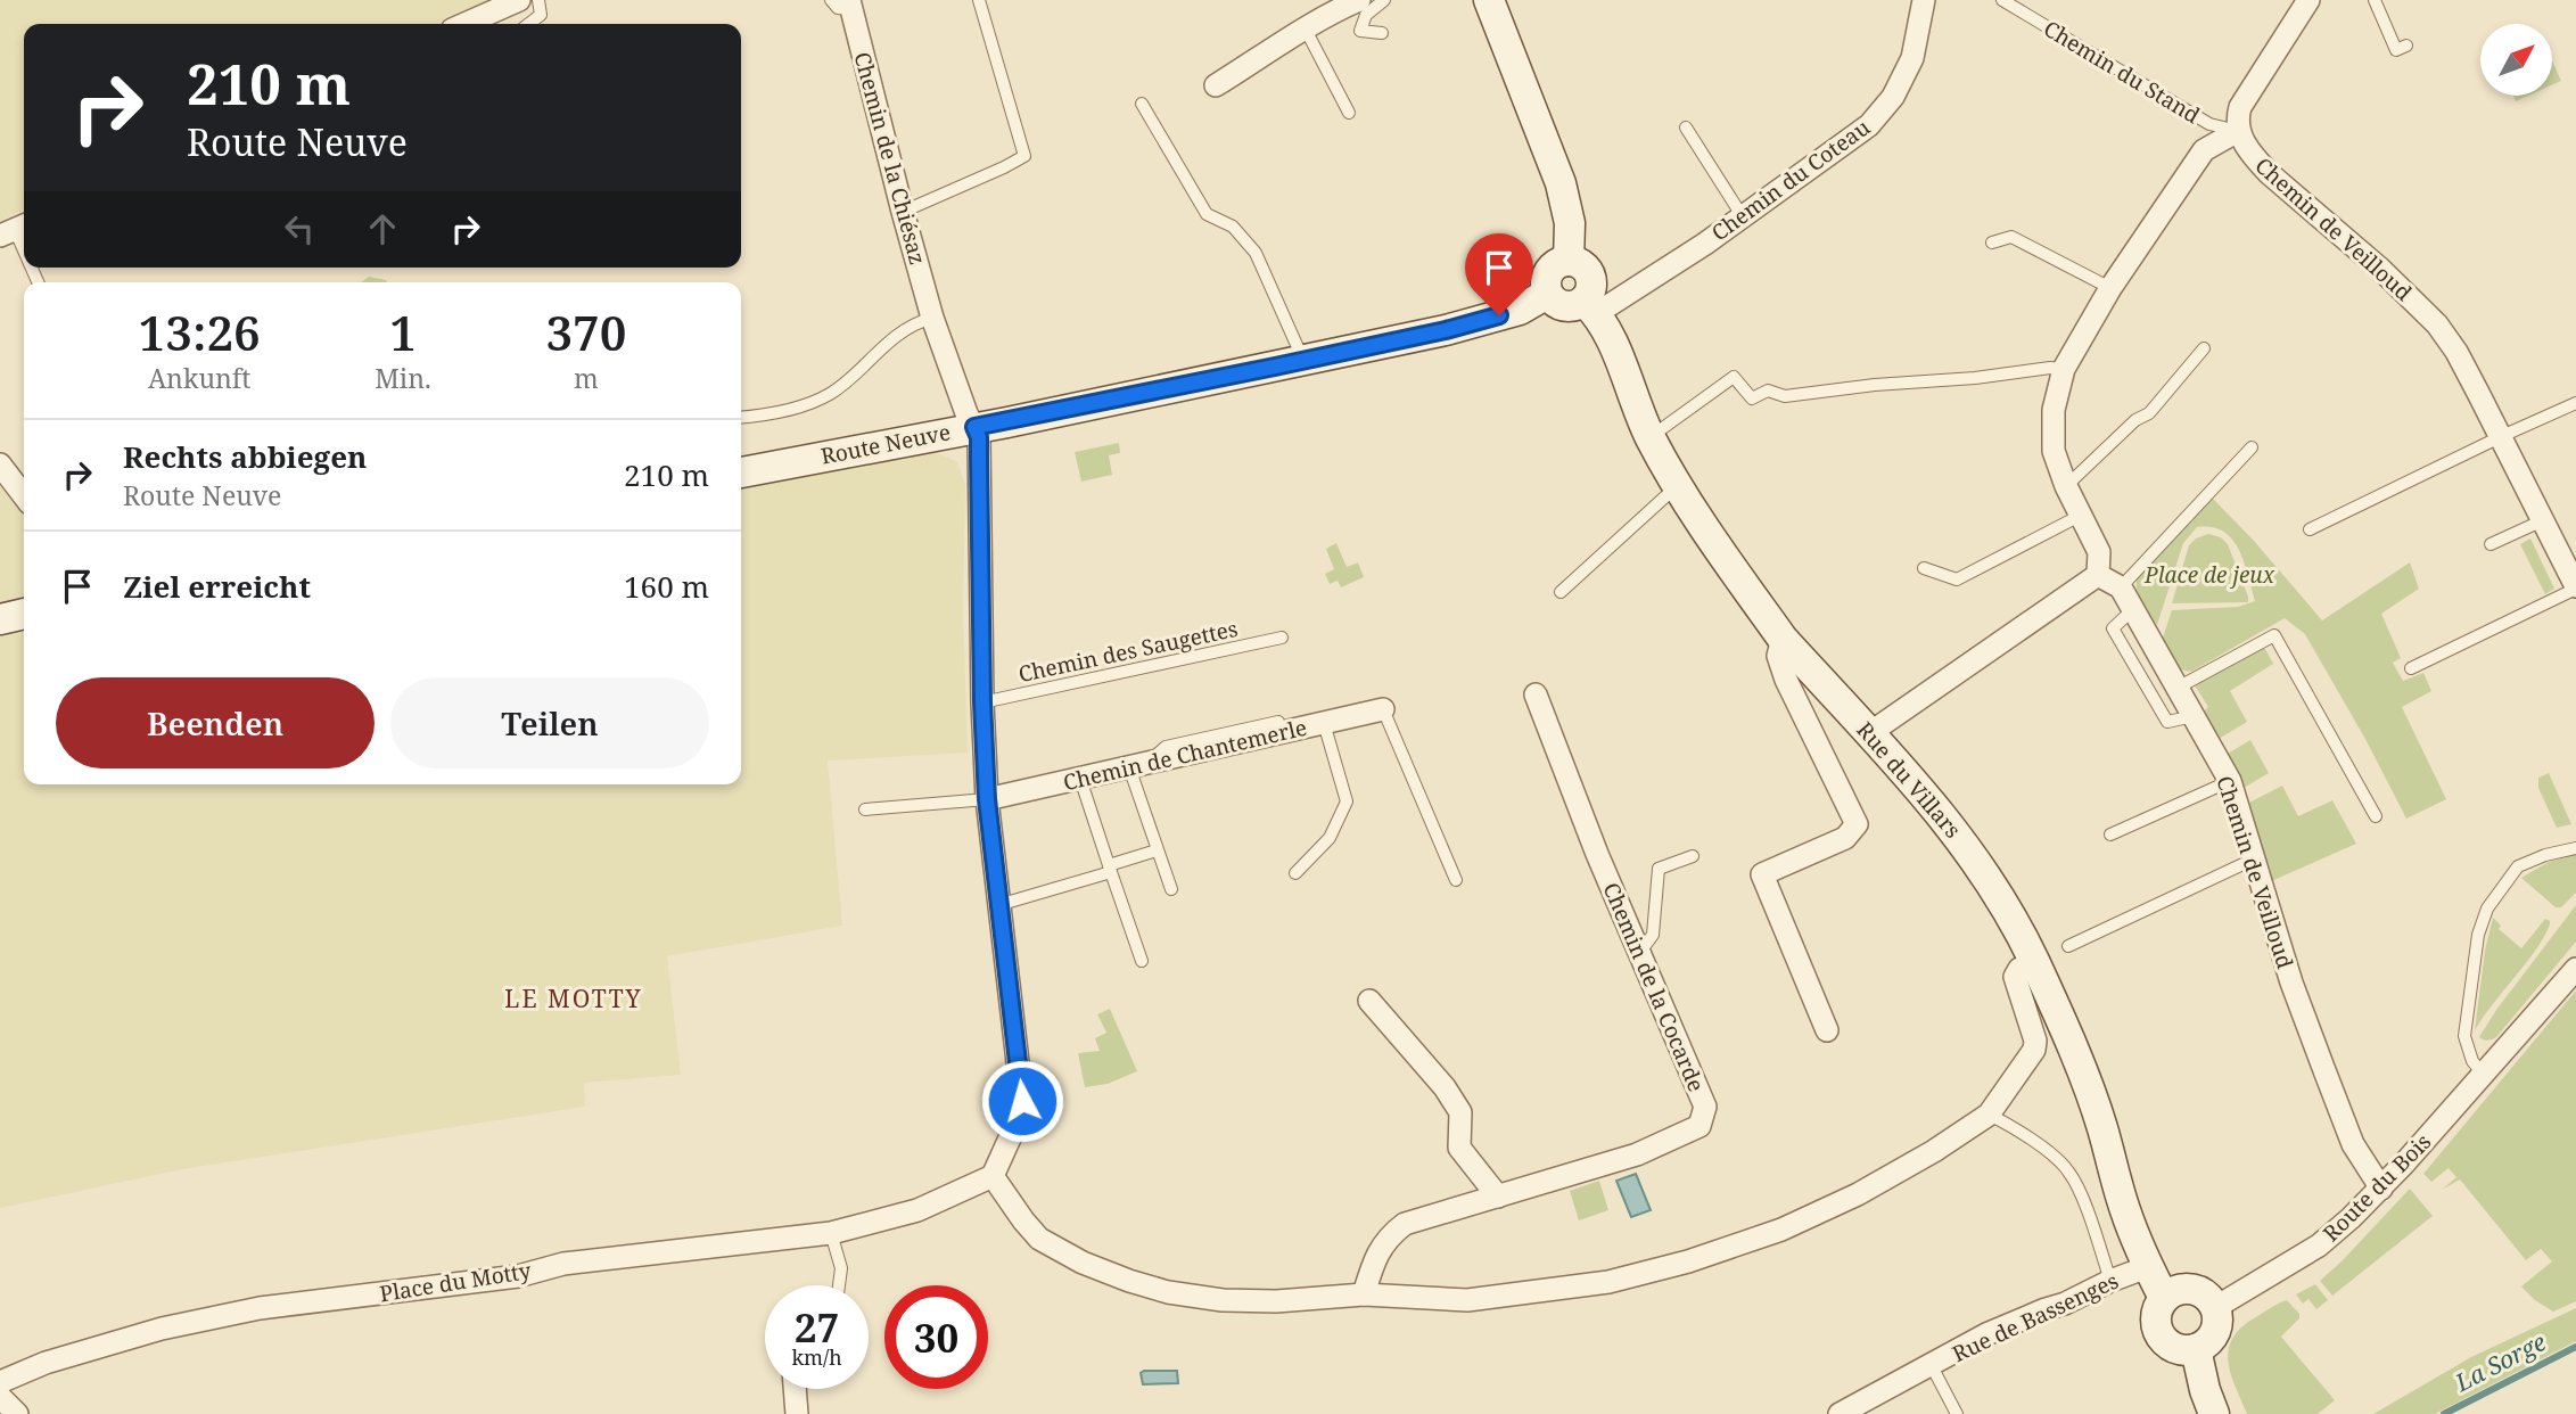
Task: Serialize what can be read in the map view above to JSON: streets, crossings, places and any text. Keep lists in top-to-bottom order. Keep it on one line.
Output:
{"streets":{"main road":["Route Neuve","Rue du Villars"],"street":["Chemin de la Chiésaz","Chemin du Coteau","Chemin de Veilloud","Chemin de Chantemerle","Chemin de la Cocarde","Route du Bois","Place du Motty","Rue de Bassenges"],"lane":["Chemin du Stand","Chemin des Saugettes"]},"crossings":[["Chemin du Stand","Chemin de Veilloud"],["Chemin de la Chiésaz","Route Neuve"],["Chemin de la Chiésaz","Chemin des Saugettes"],["Chemin de la Chiésaz","Chemin de Chantemerle"],["Chemin de la Chiésaz","Place du Motty"],["Chemin du Coteau","Route Neuve"],["Chemin du Coteau","Rue du Villars"],["Chemin de Veilloud","Route du Bois"],["Route Neuve","Rue du Villars"],["Rue du Villars","Route du Bois"],["Rue du Villars","Rue de Bassenges"]],"districts":["LE MOTTY"],"water":["La Sorge"],"parks":["Place de jeux"],"north":"top right","page":{"turn":["210 m","Route Neuve"],"eta":["13:26","Ankunft","1","Min.","370","m"],"list":[{"name":"Rechts abbiegen","note":"Route Neuve","value":"210 m"},{"name":"Ziel erreicht","value":"160 m"}],"buttons":["Beenden","Teilen"],"speed":"27 km/h","limit":"30"}}
